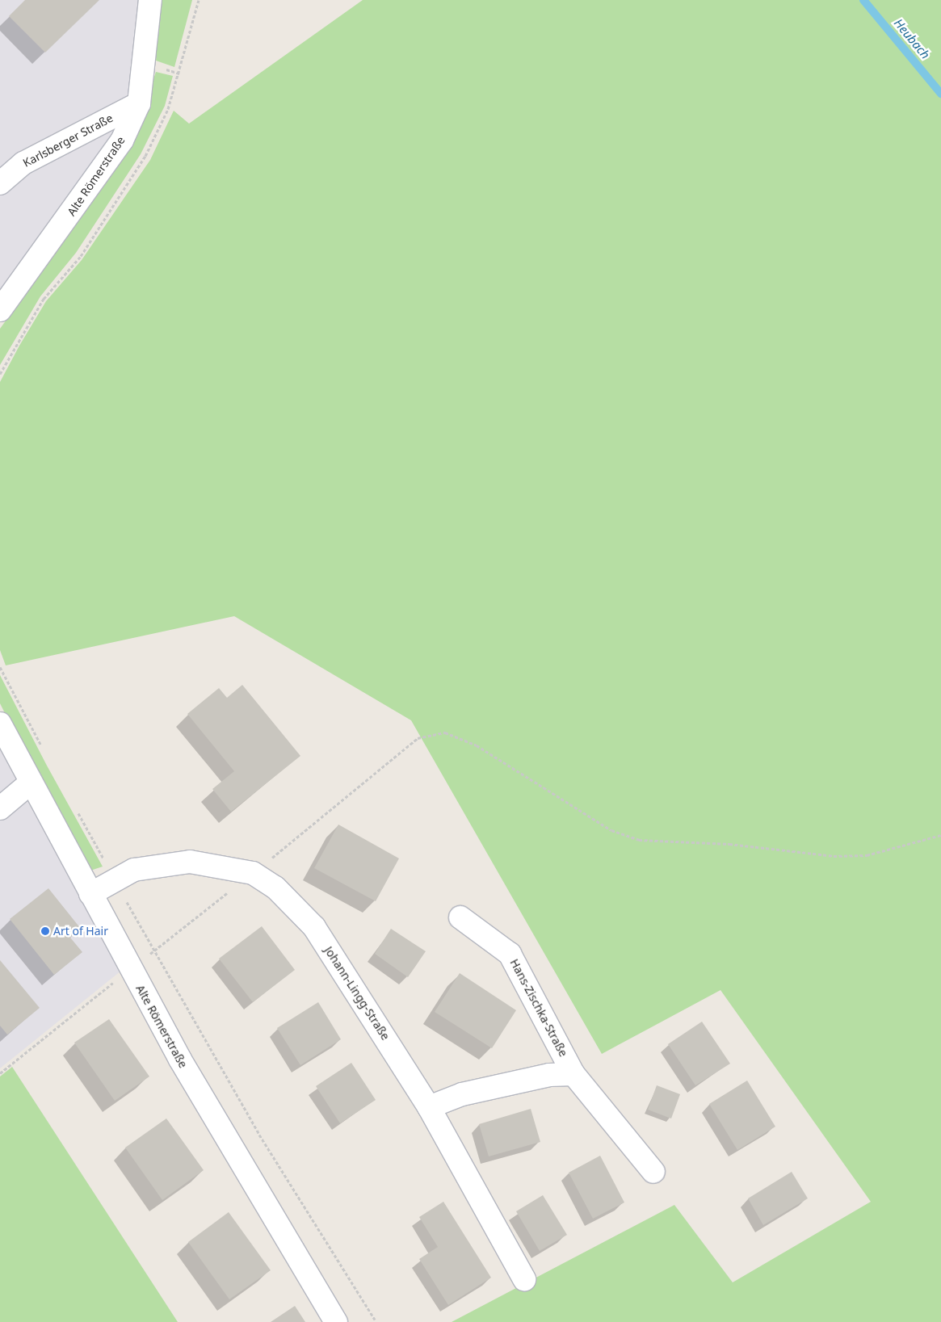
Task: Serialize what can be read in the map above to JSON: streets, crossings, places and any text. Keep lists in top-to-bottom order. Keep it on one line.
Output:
{"streets":{"street":["Karlsberger Straße","Alte Römerstraße","Johann-Lingg-Straße","Hans-Zischka-Straße"]},"crossings":[["Karlsberger Straße","Alte Römerstraße"],["Alte Römerstraße","Johann-Lingg-Straße"]],"water":["Heubach"],"places":["Art of Hair"]}
